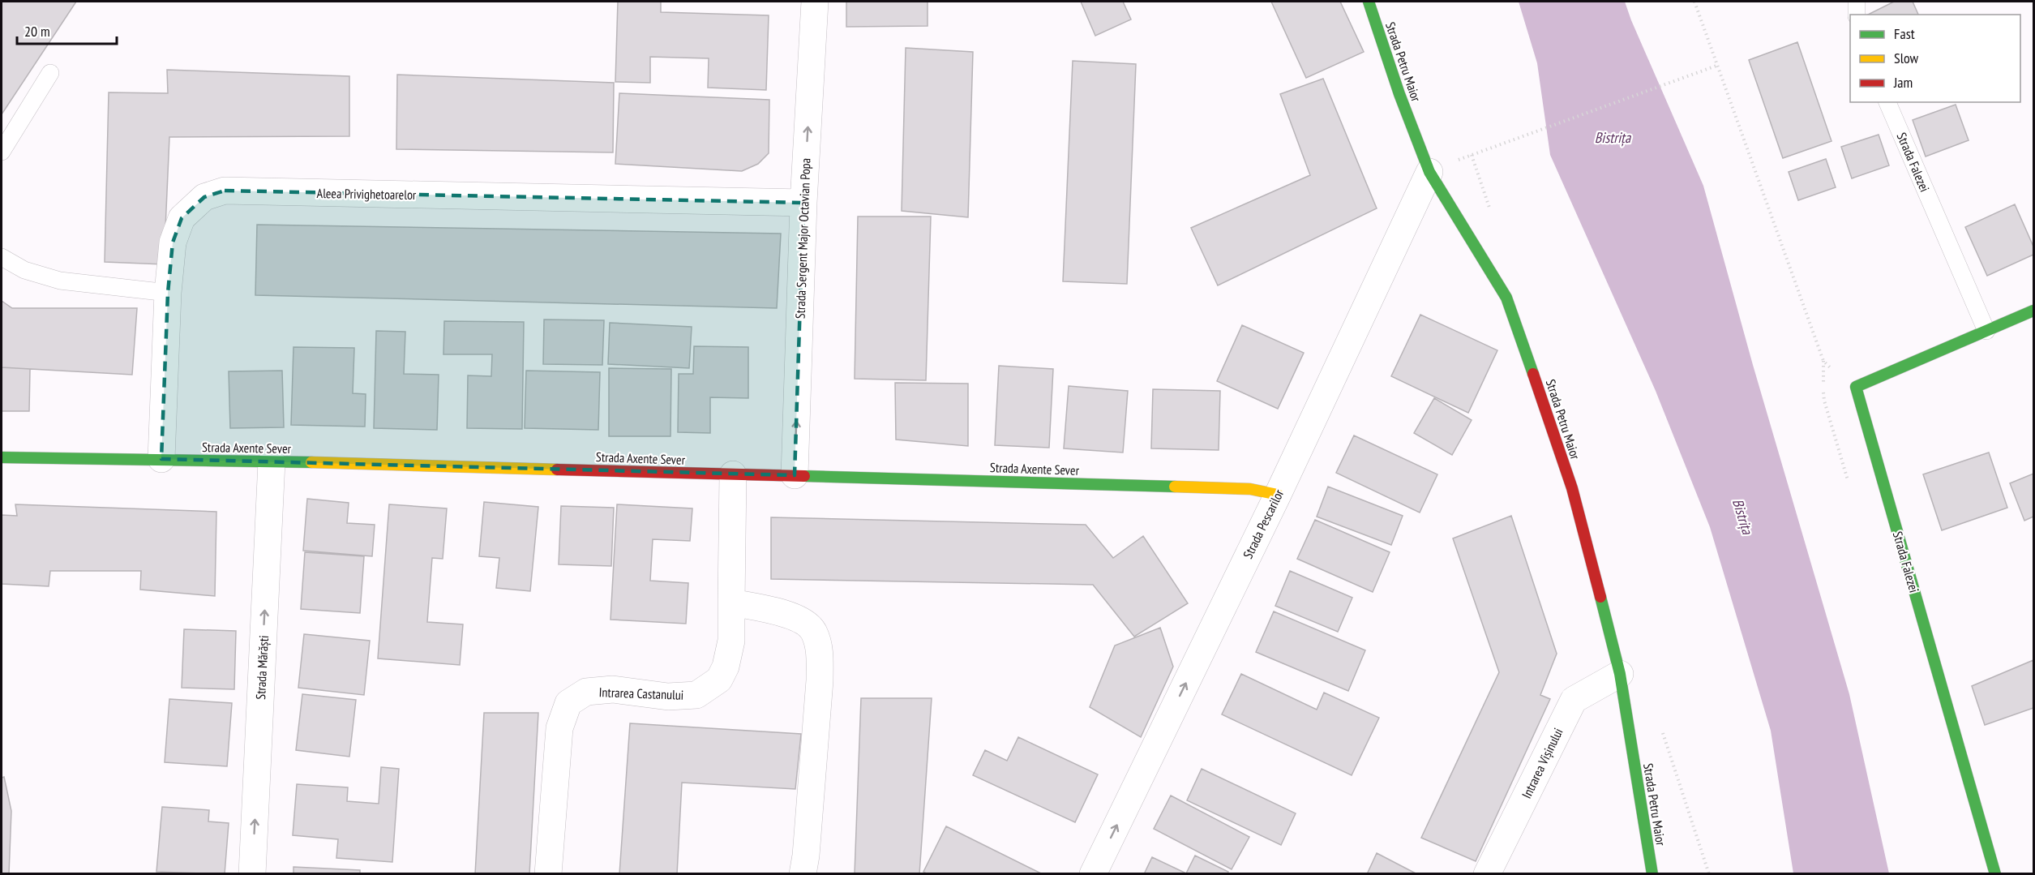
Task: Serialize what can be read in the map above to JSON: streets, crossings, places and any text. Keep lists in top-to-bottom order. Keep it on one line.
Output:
{"streets":{"street":["Strada Petru Maior","Strada Falezei","Aleea Privighetoarelor","Strada Sergent Major Octavian Popa","Strada Axente Sever","Strada Pescarilor","Strada Mărăști","Intrarea Castanului","Intrarea Vișinului"]},"crossings":[["Strada Petru Maior","Strada Pescarilor"],["Strada Petru Maior","Intrarea Vișinului"],["Aleea Privighetoarelor","Strada Sergent Major Octavian Popa"],["Aleea Privighetoarelor","Strada Axente Sever"],["Strada Sergent Major Octavian Popa","Strada Axente Sever"],["Strada Axente Sever","Strada Pescarilor"],["Strada Axente Sever","Strada Mărăști"],["Strada Axente Sever","Intrarea Castanului"]],"one_way":["Strada Sergent Major Octavian Popa","Strada Pescarilor","Strada Mărăști"],"water":["Bistrița"],"legend":["Fast","Slow","Jam"],"scale_bar":"20 m"}
